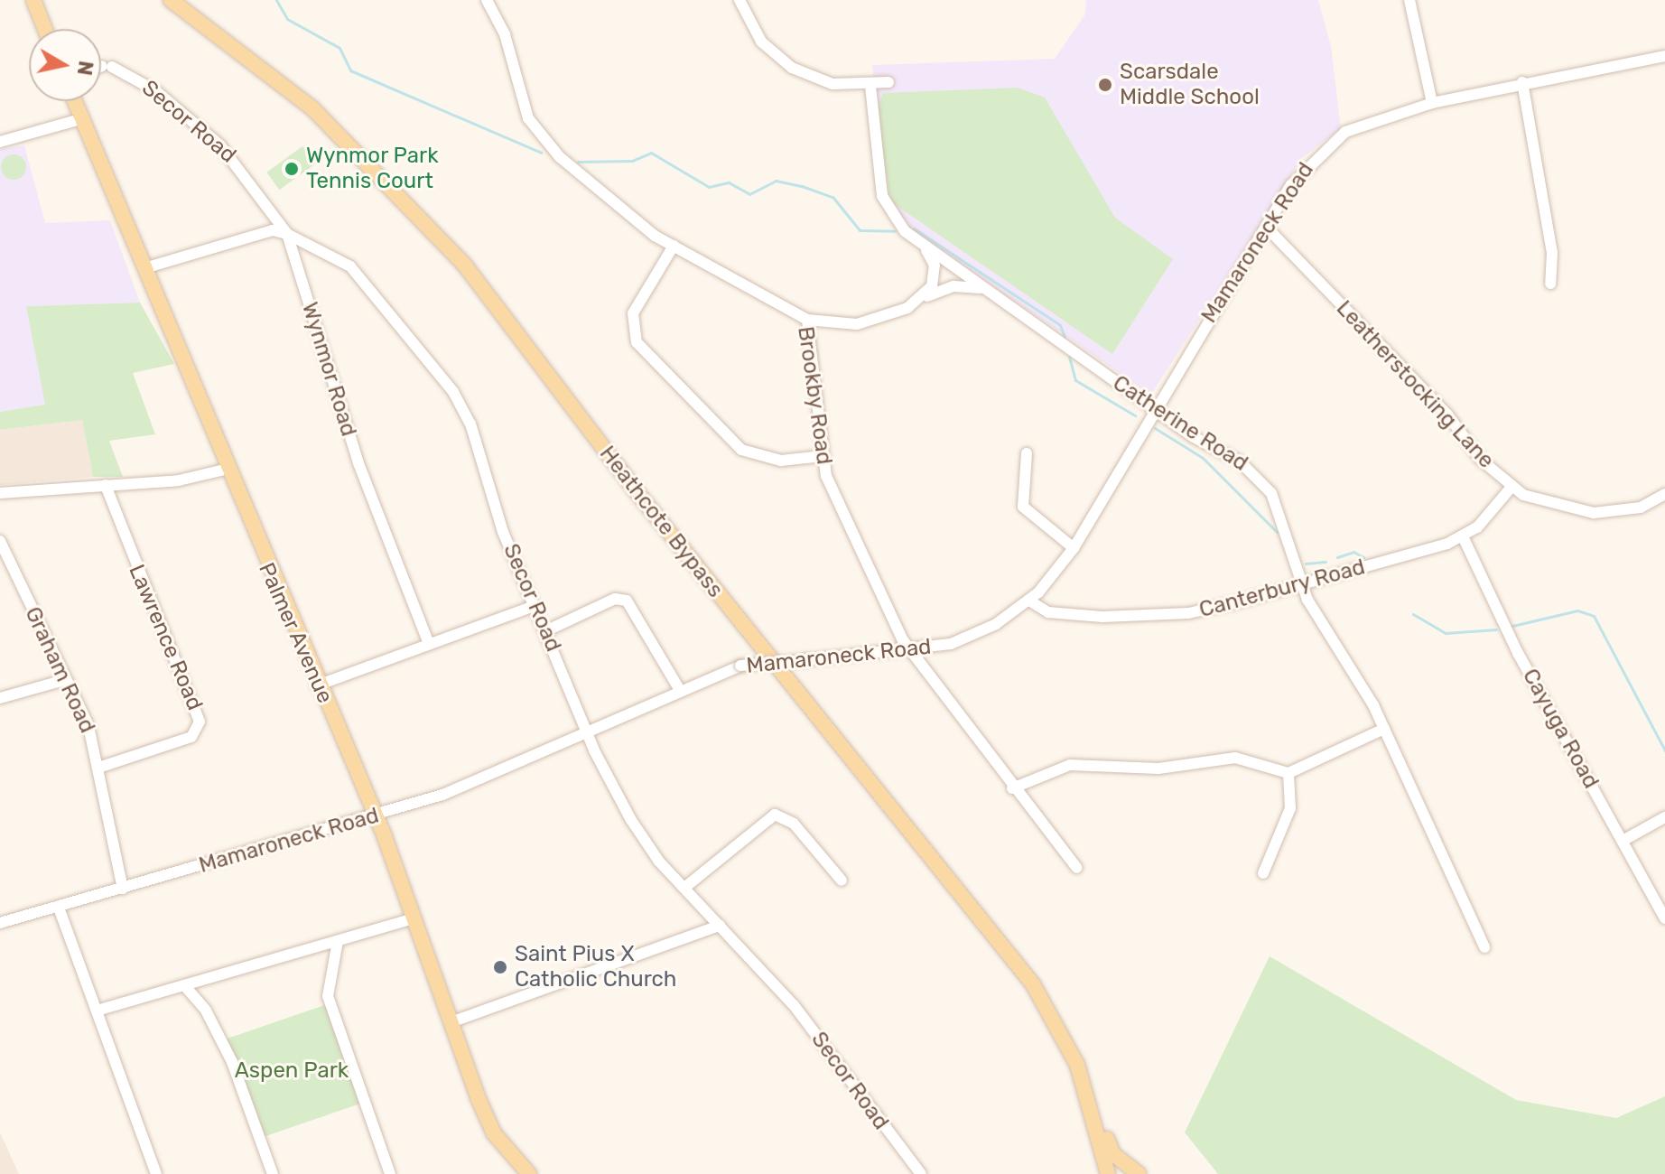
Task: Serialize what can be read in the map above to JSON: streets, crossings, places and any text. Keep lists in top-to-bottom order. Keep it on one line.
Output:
{"streets":{"main road":["Heathcote Bypass","Palmer Avenue"],"street":["Secor Road","Mamaroneck Road","Wynmor Road","Leatherstocking Lane","Brookby Road","Catherine Road","Canterbury Road","Lawrence Road","Graham Road","Cayuga Road"]},"crossings":[["Secor Road","Mamaroneck Road"],["Secor Road","Wynmor Road"],["Mamaroneck Road","Leatherstocking Lane"],["Mamaroneck Road","Brookby Road"],["Mamaroneck Road","Catherine Road"],["Mamaroneck Road","Canterbury Road"],["Mamaroneck Road","Palmer Avenue"],["Mamaroneck Road","Graham Road"],["Leatherstocking Lane","Canterbury Road"],["Catherine Road","Canterbury Road"],["Canterbury Road","Cayuga Road"],["Lawrence Road","Graham Road"]],"parks":["Aspen Park"],"places":["Scarsdale Middle School","Wynmor Park Tennis Court","Saint Pius X Catholic Church"],"north":"right"}
